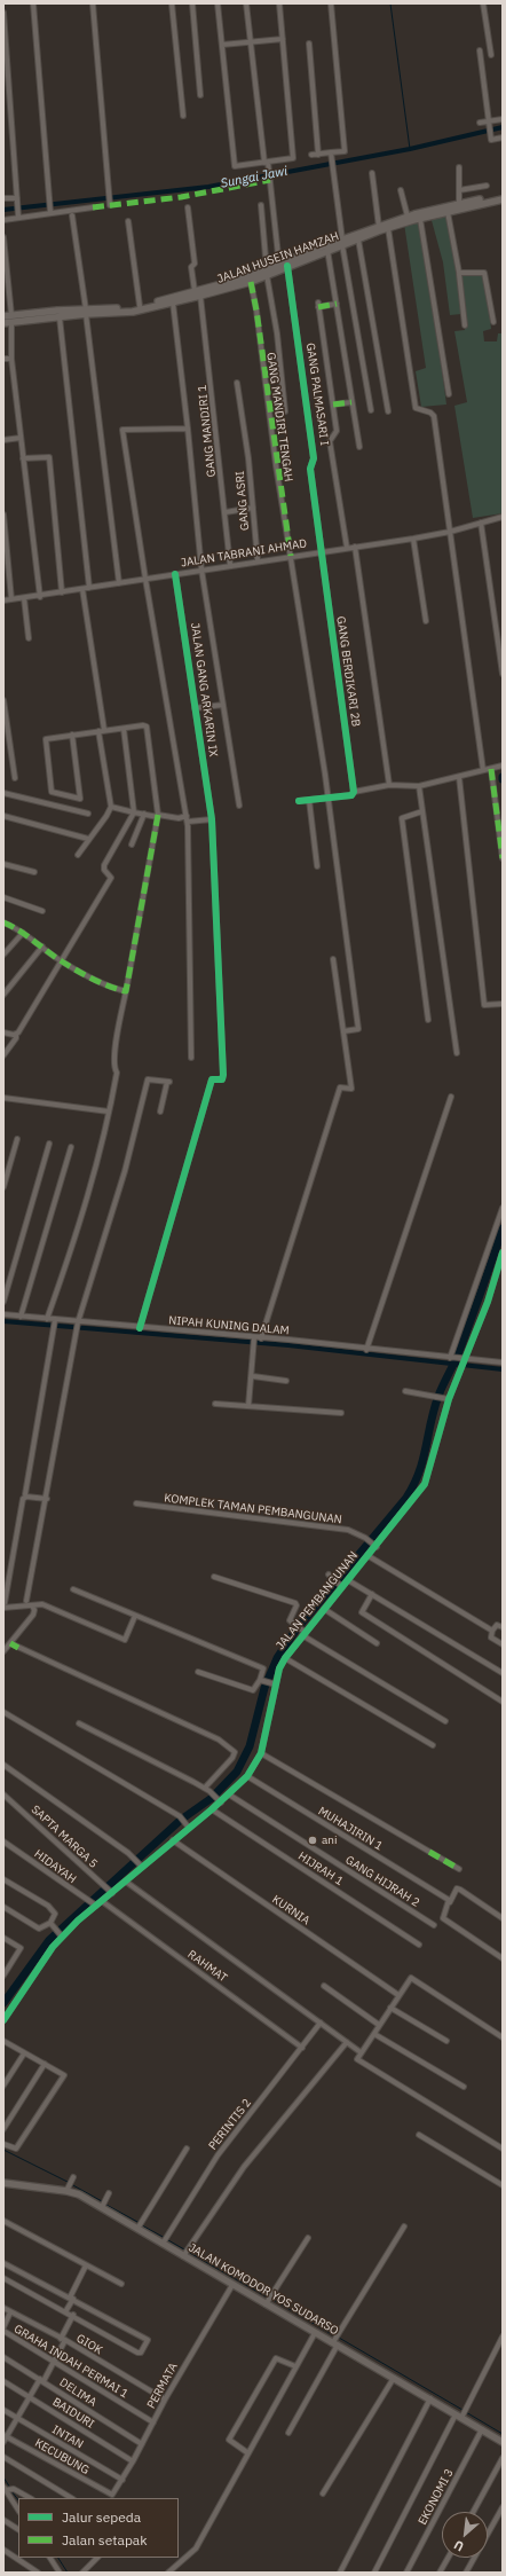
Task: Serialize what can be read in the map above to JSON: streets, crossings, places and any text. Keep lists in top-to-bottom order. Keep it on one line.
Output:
{"streets":{"street":["JALAN HUSEIN HAMZAH","GANG PALMASARI I","GANG MANDIRI TENGAH","GANG MANDIRI 1","GANG ASRI","JALAN TABRANI AHMAD","GANG BERDIKARI 2B","JALAN GANG ARKARIN IX","NIPAH KUNING DALAM","KOMPLEK TAMAN PEMBANGUNAN","JALAN PEMBANGUNAN","MUHAJIRIN 1","SAPTA MARGA 5","HIDAYAH","HIJRAH 1","GANG HIJRAH 2","KURNIA","RAHMAT","PERINTIS 2","JALAN KOMODOR YOS SUDARSO","GIOK","GRAHA INDAH PERMAI 1","PERMATA","DELIMA","BAIDURI","INTAN","KECUBUNG","EKONOMI 3"]},"crossings":[["JALAN HUSEIN HAMZAH","GANG PALMASARI I"],["JALAN HUSEIN HAMZAH","GANG MANDIRI TENGAH"],["JALAN HUSEIN HAMZAH","GANG MANDIRI 1"],["GANG PALMASARI I","JALAN TABRANI AHMAD"],["GANG PALMASARI I","GANG BERDIKARI 2B"],["GANG MANDIRI TENGAH","JALAN TABRANI AHMAD"],["GANG MANDIRI 1","JALAN TABRANI AHMAD"],["GANG ASRI","JALAN TABRANI AHMAD"],["JALAN TABRANI AHMAD","GANG BERDIKARI 2B"],["JALAN TABRANI AHMAD","JALAN GANG ARKARIN IX"],["JALAN GANG ARKARIN IX","NIPAH KUNING DALAM"],["NIPAH KUNING DALAM","JALAN PEMBANGUNAN"],["KOMPLEK TAMAN PEMBANGUNAN","JALAN PEMBANGUNAN"],["JALAN PEMBANGUNAN","MUHAJIRIN 1"],["JALAN PEMBANGUNAN","SAPTA MARGA 5"],["JALAN PEMBANGUNAN","HIDAYAH"],["JALAN PEMBANGUNAN","HIJRAH 1"],["JALAN PEMBANGUNAN","GANG HIJRAH 2"],["JALAN PEMBANGUNAN","KURNIA"],["JALAN PEMBANGUNAN","RAHMAT"],["RAHMAT","PERINTIS 2"],["PERINTIS 2","JALAN KOMODOR YOS SUDARSO"],["JALAN KOMODOR YOS SUDARSO","PERMATA"],["JALAN KOMODOR YOS SUDARSO","EKONOMI 3"],["GIOK","PERMATA"],["GRAHA INDAH PERMAI 1","PERMATA"],["PERMATA","DELIMA"],["PERMATA","BAIDURI"],["PERMATA","INTAN"],["PERMATA","KECUBUNG"]],"water":["Sungai Jawi"],"places":["ani"],"legend":["Jalur sepeda","Jalan setapak"],"north":"bottom left"}
